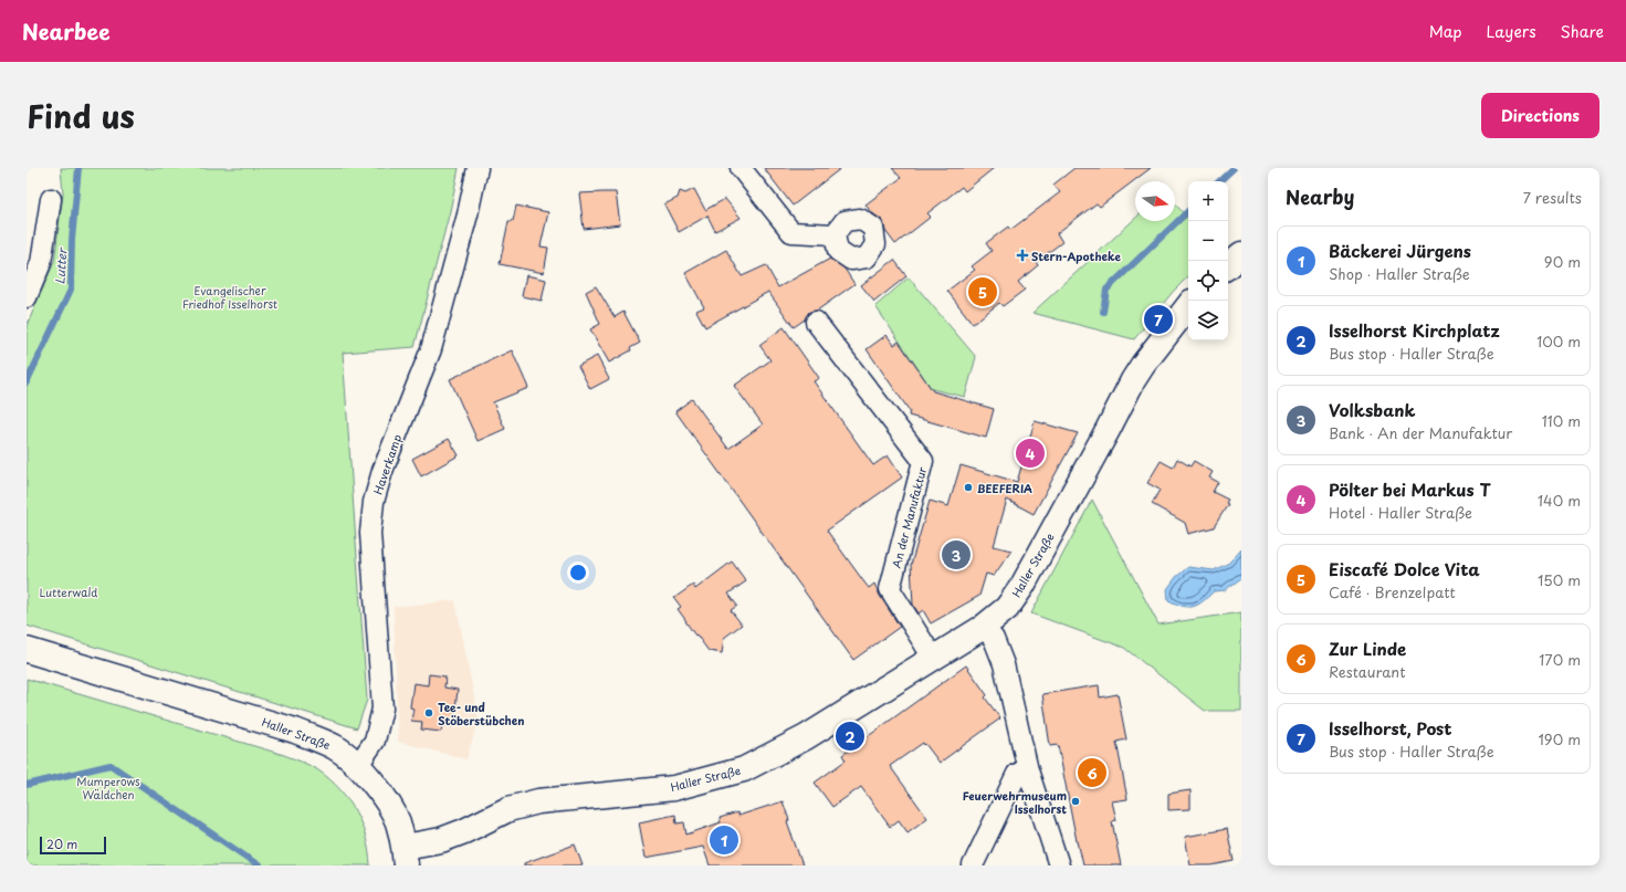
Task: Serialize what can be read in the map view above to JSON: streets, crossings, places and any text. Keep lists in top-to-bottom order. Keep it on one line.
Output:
{"streets":{"street":["Haverkamp","An der Manufaktur","Haller Straße"]},"crossings":[["Haverkamp","Haller Straße"],["An der Manufaktur","Haller Straße"]],"water":["Lutter"],"parks":["Evangelischer Friedhof Isselhorst","Lutterwald","Mumperows Wäldchen"],"places":{"health":["Stern-Apotheke"],"other":["BEEFERIA","Tee- und Stöberstübchen","Feuerwehrmuseum Isselhorst"]},"scale_bar":"20 m","north":"right","page":{"header":"Nearbee","nav":["Map","Layers","Share"],"title":"Find us","buttons":"Directions","heading":["Nearby","7 results"],"map_buttons":["+","−"],"list":[{"mark":"1","name":"Bäckerei Jürgens","note":"Shop · Haller Straße","value":"90 m"},{"mark":"2","name":"Isselhorst Kirchplatz","note":"Bus stop · Haller Straße","value":"100 m"},{"mark":"3","name":"Volksbank","note":"Bank · An der Manufaktur","value":"110 m"},{"mark":"4","name":"Pölter bei Markus T","note":"Hotel · Haller Straße","value":"140 m"},{"mark":"5","name":"Eiscafé Dolce Vita","note":"Café · Brenzelpatt","value":"150 m"},{"mark":"6","name":"Zur Linde","note":"Restaurant","value":"170 m"},{"mark":"7","name":"Isselhorst, Post","note":"Bus stop · Haller Straße","value":"190 m"}],"pins":["5","7","4","3","2","6","1"],"scale":"20 m"}}
